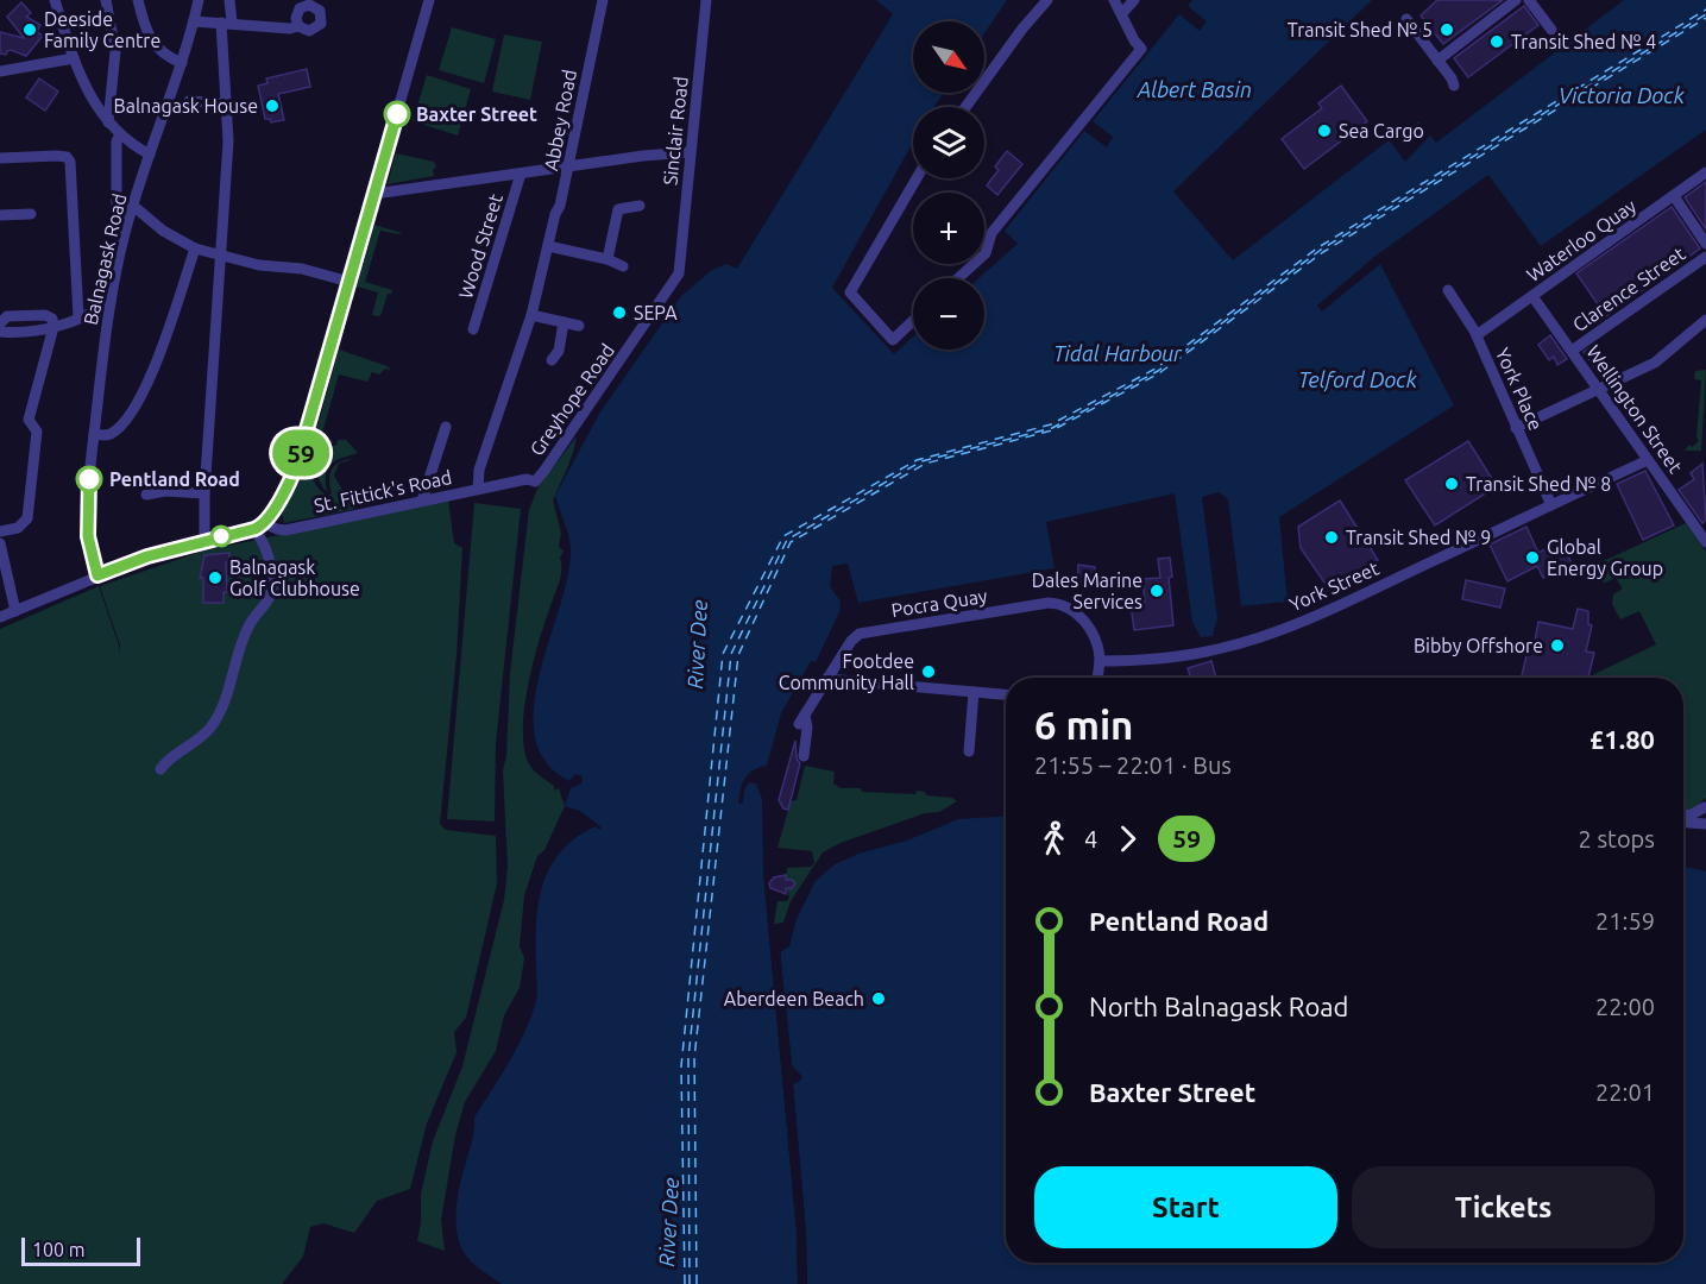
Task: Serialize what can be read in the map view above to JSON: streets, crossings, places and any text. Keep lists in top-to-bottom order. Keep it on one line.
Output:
{"streets":{"street":["Abbey Road","Sinclair Road","Waterloo Quay","Wood Street","Balnagask Road","Clarence Street","York Place","Greyhope Road","Wellington Street","St. Fittick's Road","York Street","Pocra Quay"]},"crossings":[["Abbey Road","St. Fittick's Road"],["Sinclair Road","Greyhope Road"],["Waterloo Quay","York Place"],["Waterloo Quay","Wellington Street"],["Balnagask Road","St. Fittick's Road"],["Clarence Street","Wellington Street"],["York Place","York Street"],["Greyhope Road","St. Fittick's Road"],["Wellington Street","York Street"],["York Street","Pocra Quay"]],"water":["Albert Basin","Victoria Dock","Tidal Harbour","Telford Dock","River Dee"],"places":["Deeside Family Centre","Transit Shed № 5","Transit Shed № 4","Balnagask House","Baxter Street","Sea Cargo","SEPA","Pentland Road","Transit Shed № 8","Transit Shed № 9","Global Energy Group","Balnagask Golf Clubhouse","Dales Marine Services","Bibby Offshore","Footdee Community Hall","Aberdeen Beach"],"lines":["bus line 59"],"scale_bar":"100 m","north":"bottom right","page":{"on_map":"59","map_buttons":["+","−"],"heading":["6 min","21:55 – 22:01 · Bus","£1.80"],"legs":["4","59","2 stops"],"list":[{"name":"Pentland Road","value":"21:59"},{"name":"North Balnagask Road","value":"22:00"},{"name":"Baxter Street","value":"22:01"}],"buttons":["Start","Tickets"],"scale":"100 m"}}
